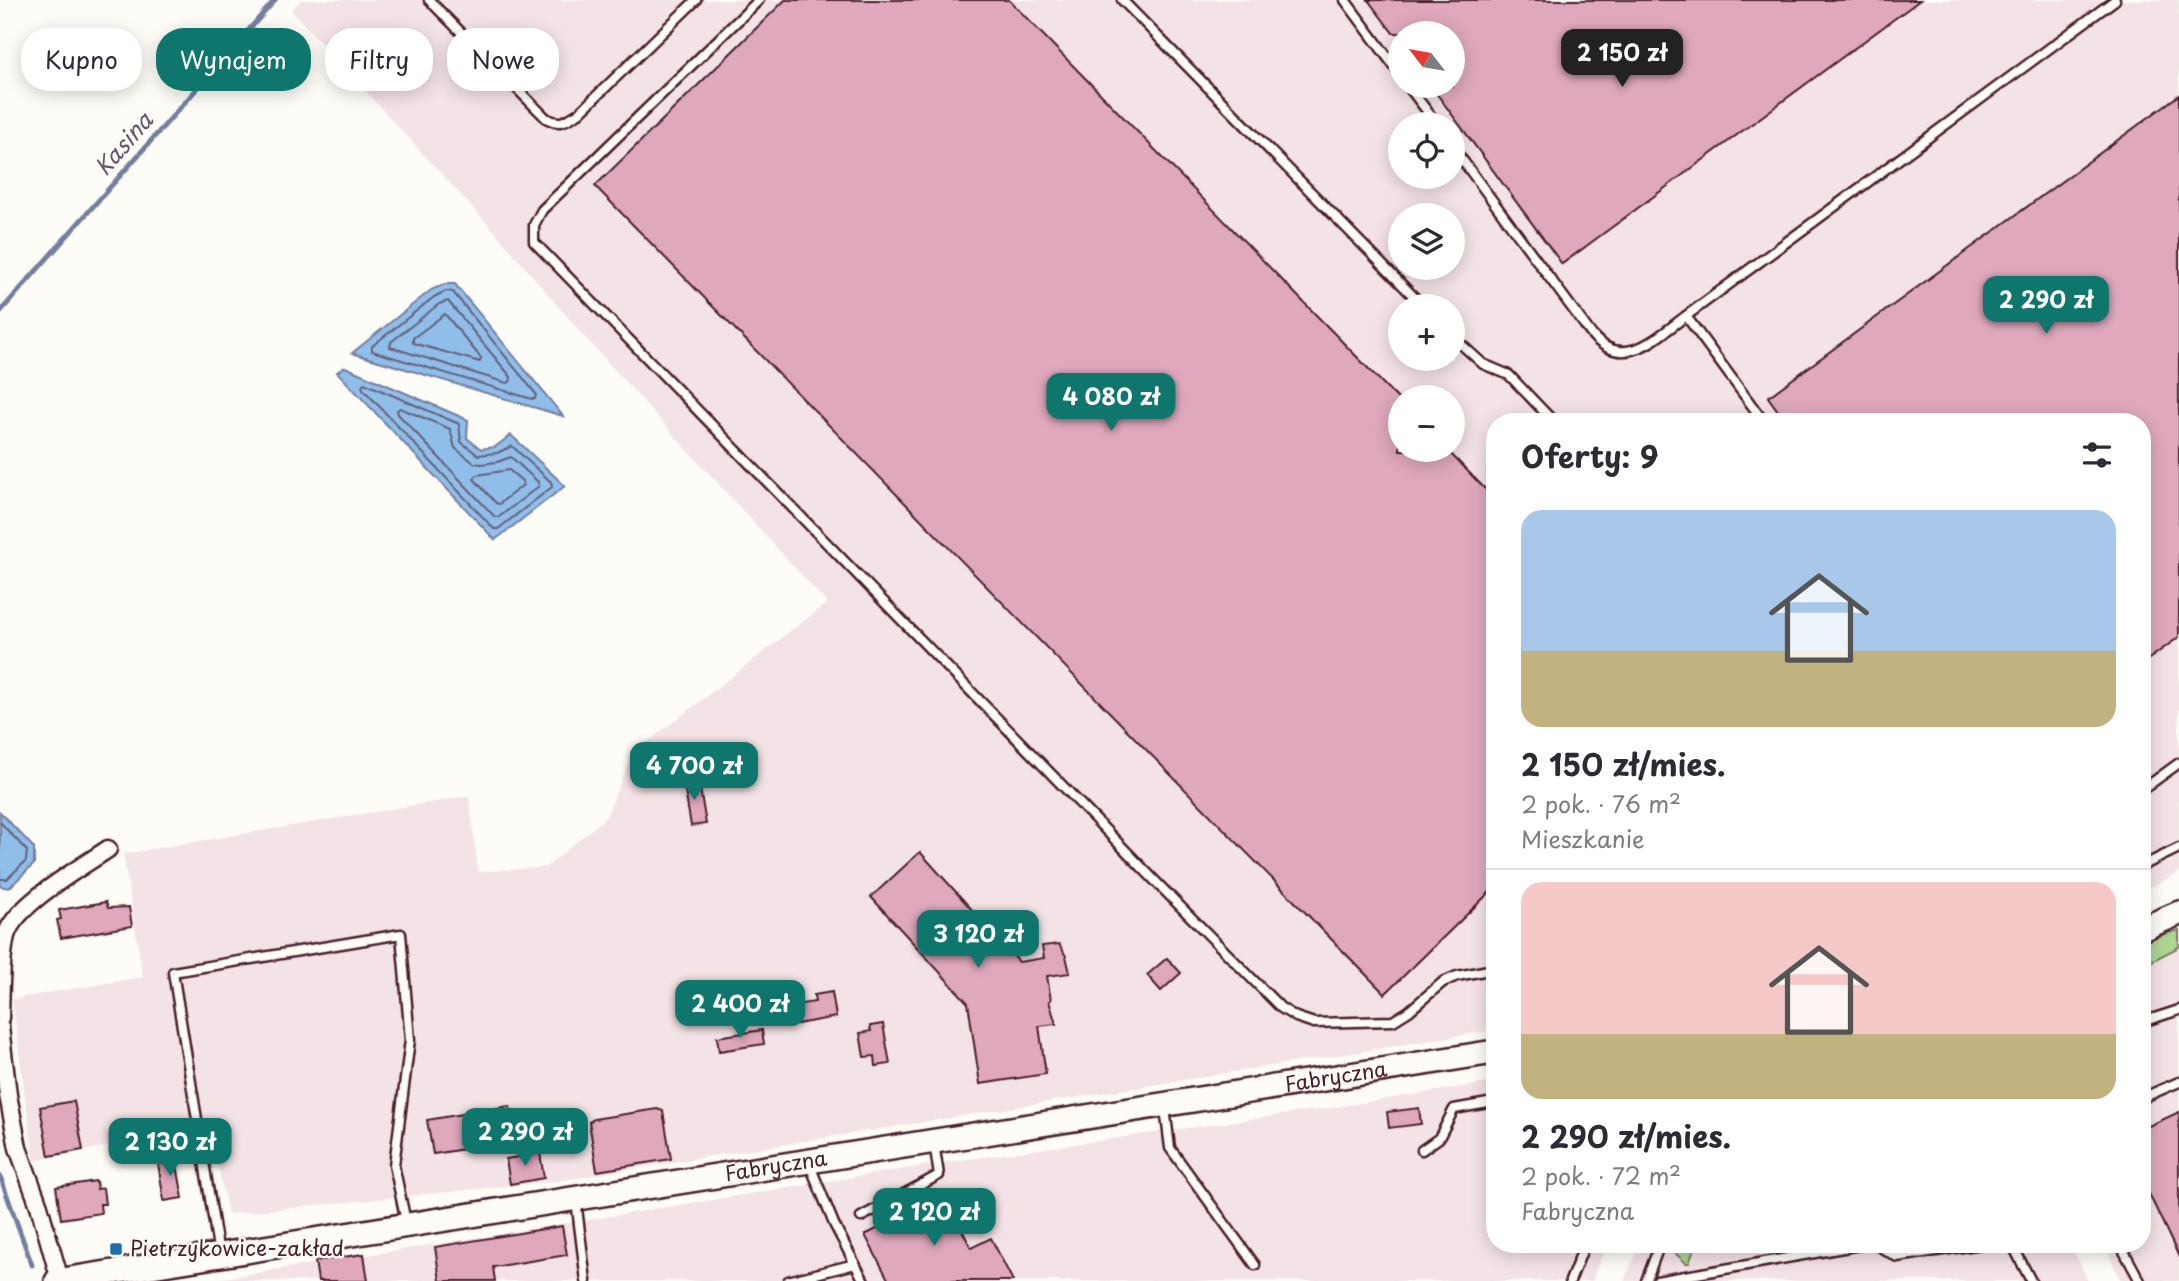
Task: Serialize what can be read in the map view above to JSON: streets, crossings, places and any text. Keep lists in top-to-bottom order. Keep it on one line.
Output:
{"streets":{"main road":["Fabryczna"]},"water":["Kasina"],"places":{"transit":["Pietrzykowice-zakład"]},"north":"top left","page":{"map_buttons":["+","−"],"chip":["Kupno","Wynajem","Filtry","Nowe"],"price":["2 150 zł","2 290 zł","4 080 zł","4 700 zł","3 120 zł","2 400 zł","2 290 zł","2 130 zł","2 120 zł"],"heading":"Oferty: 9","list":[{"name":"2 150 zł/mies.","note":"2 pok. · 76 m² · Mieszkanie"},{"name":"2 290 zł/mies.","note":"2 pok. · 72 m² · Fabryczna"}]}}
